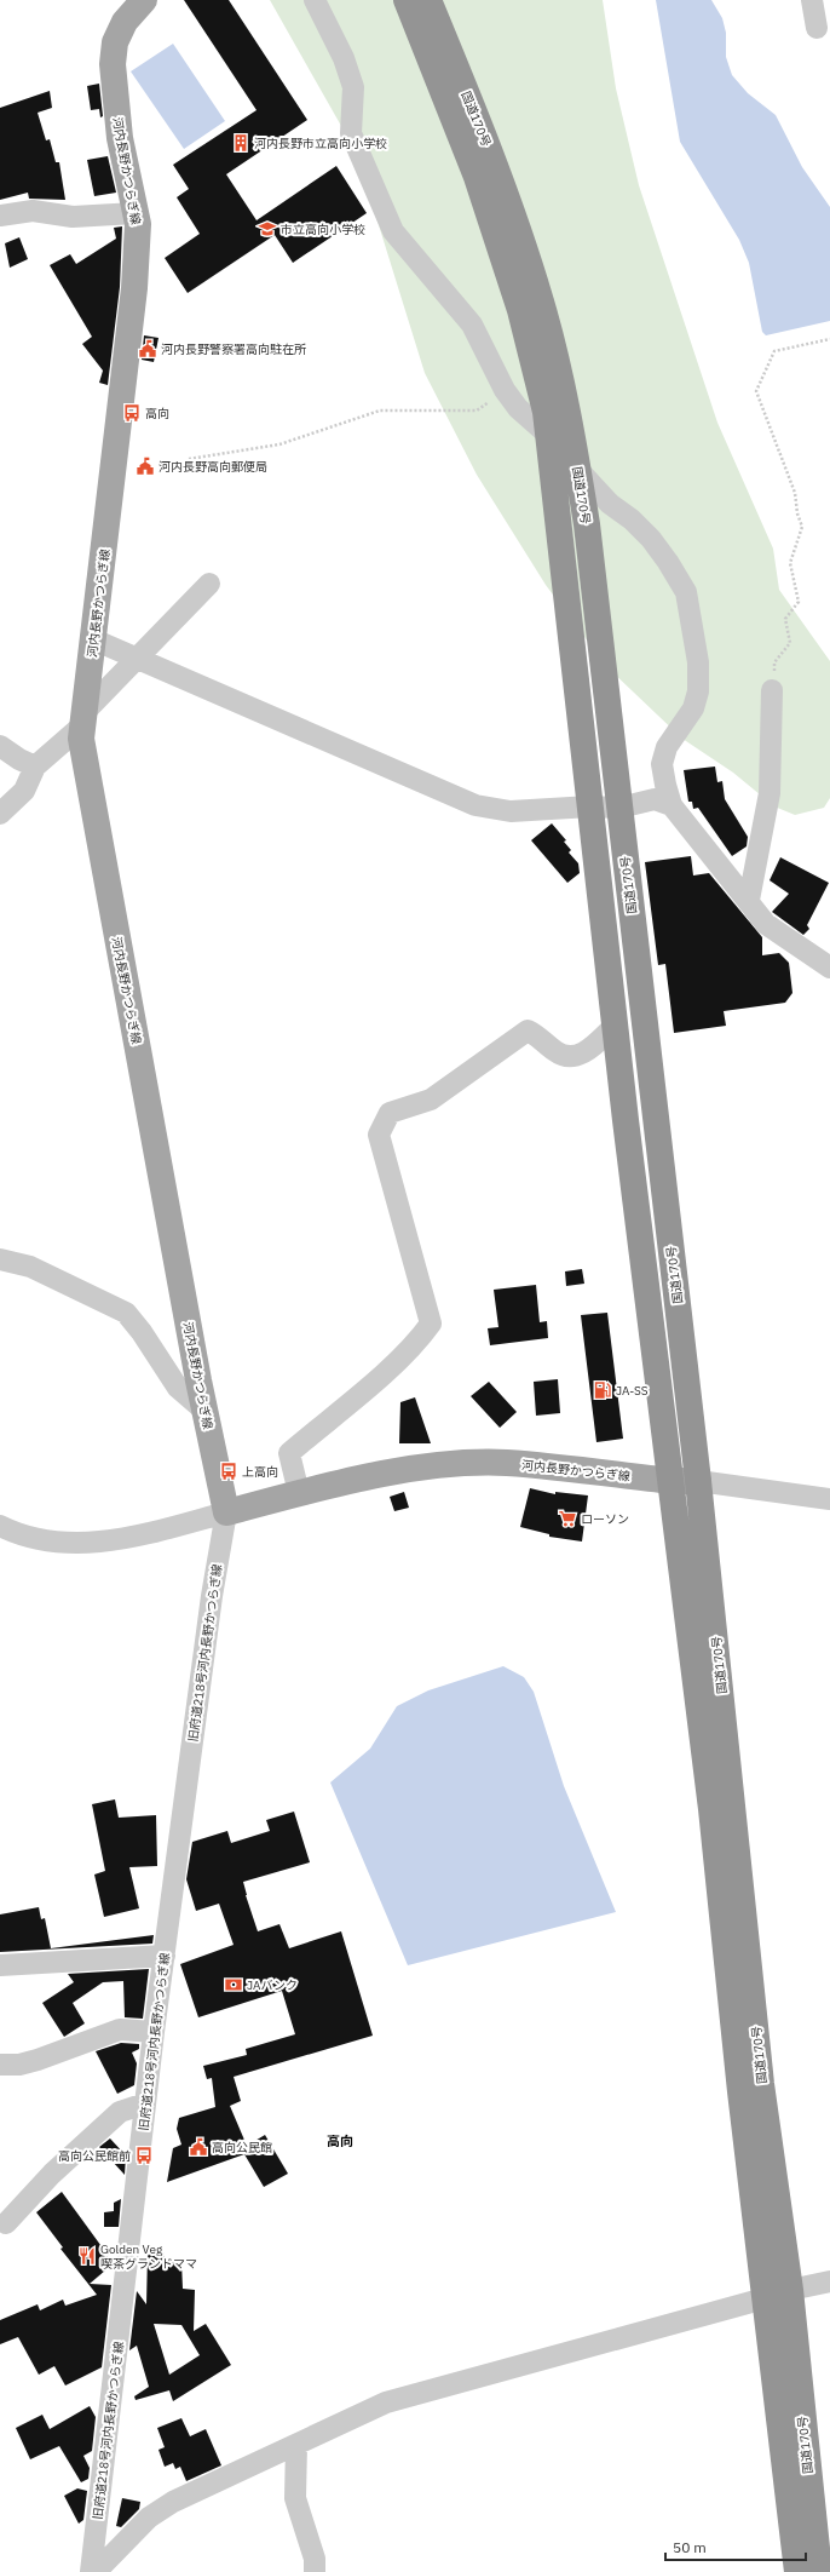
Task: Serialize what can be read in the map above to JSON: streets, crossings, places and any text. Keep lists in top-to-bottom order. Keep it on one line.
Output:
{"streets":{"highway":["国道170号"],"main road":["河内長野かつらぎ線"],"street":["旧府道218号河内長野かつらぎ線"]},"crossings":[["国道170号","河内長野かつらぎ線"],["河内長野かつらぎ線","旧府道218号河内長野かつらぎ線"]],"districts":["高向"],"places":{"building":["河内長野市立高向小学校"],"school or university":["市立高向小学校"],"public building":["河内長野警察署高向駐在所","河内長野高向郵便局","高向公民館"],"bus stop":["高向","上高向","高向公民館前"],"fuel station":["JA-SS"],"supermarket":["ローソン"],"bank":["JAバンク"],"restaurant":["Golden Veg 喫茶グランドママ"]},"scale_bar":"50 m"}
